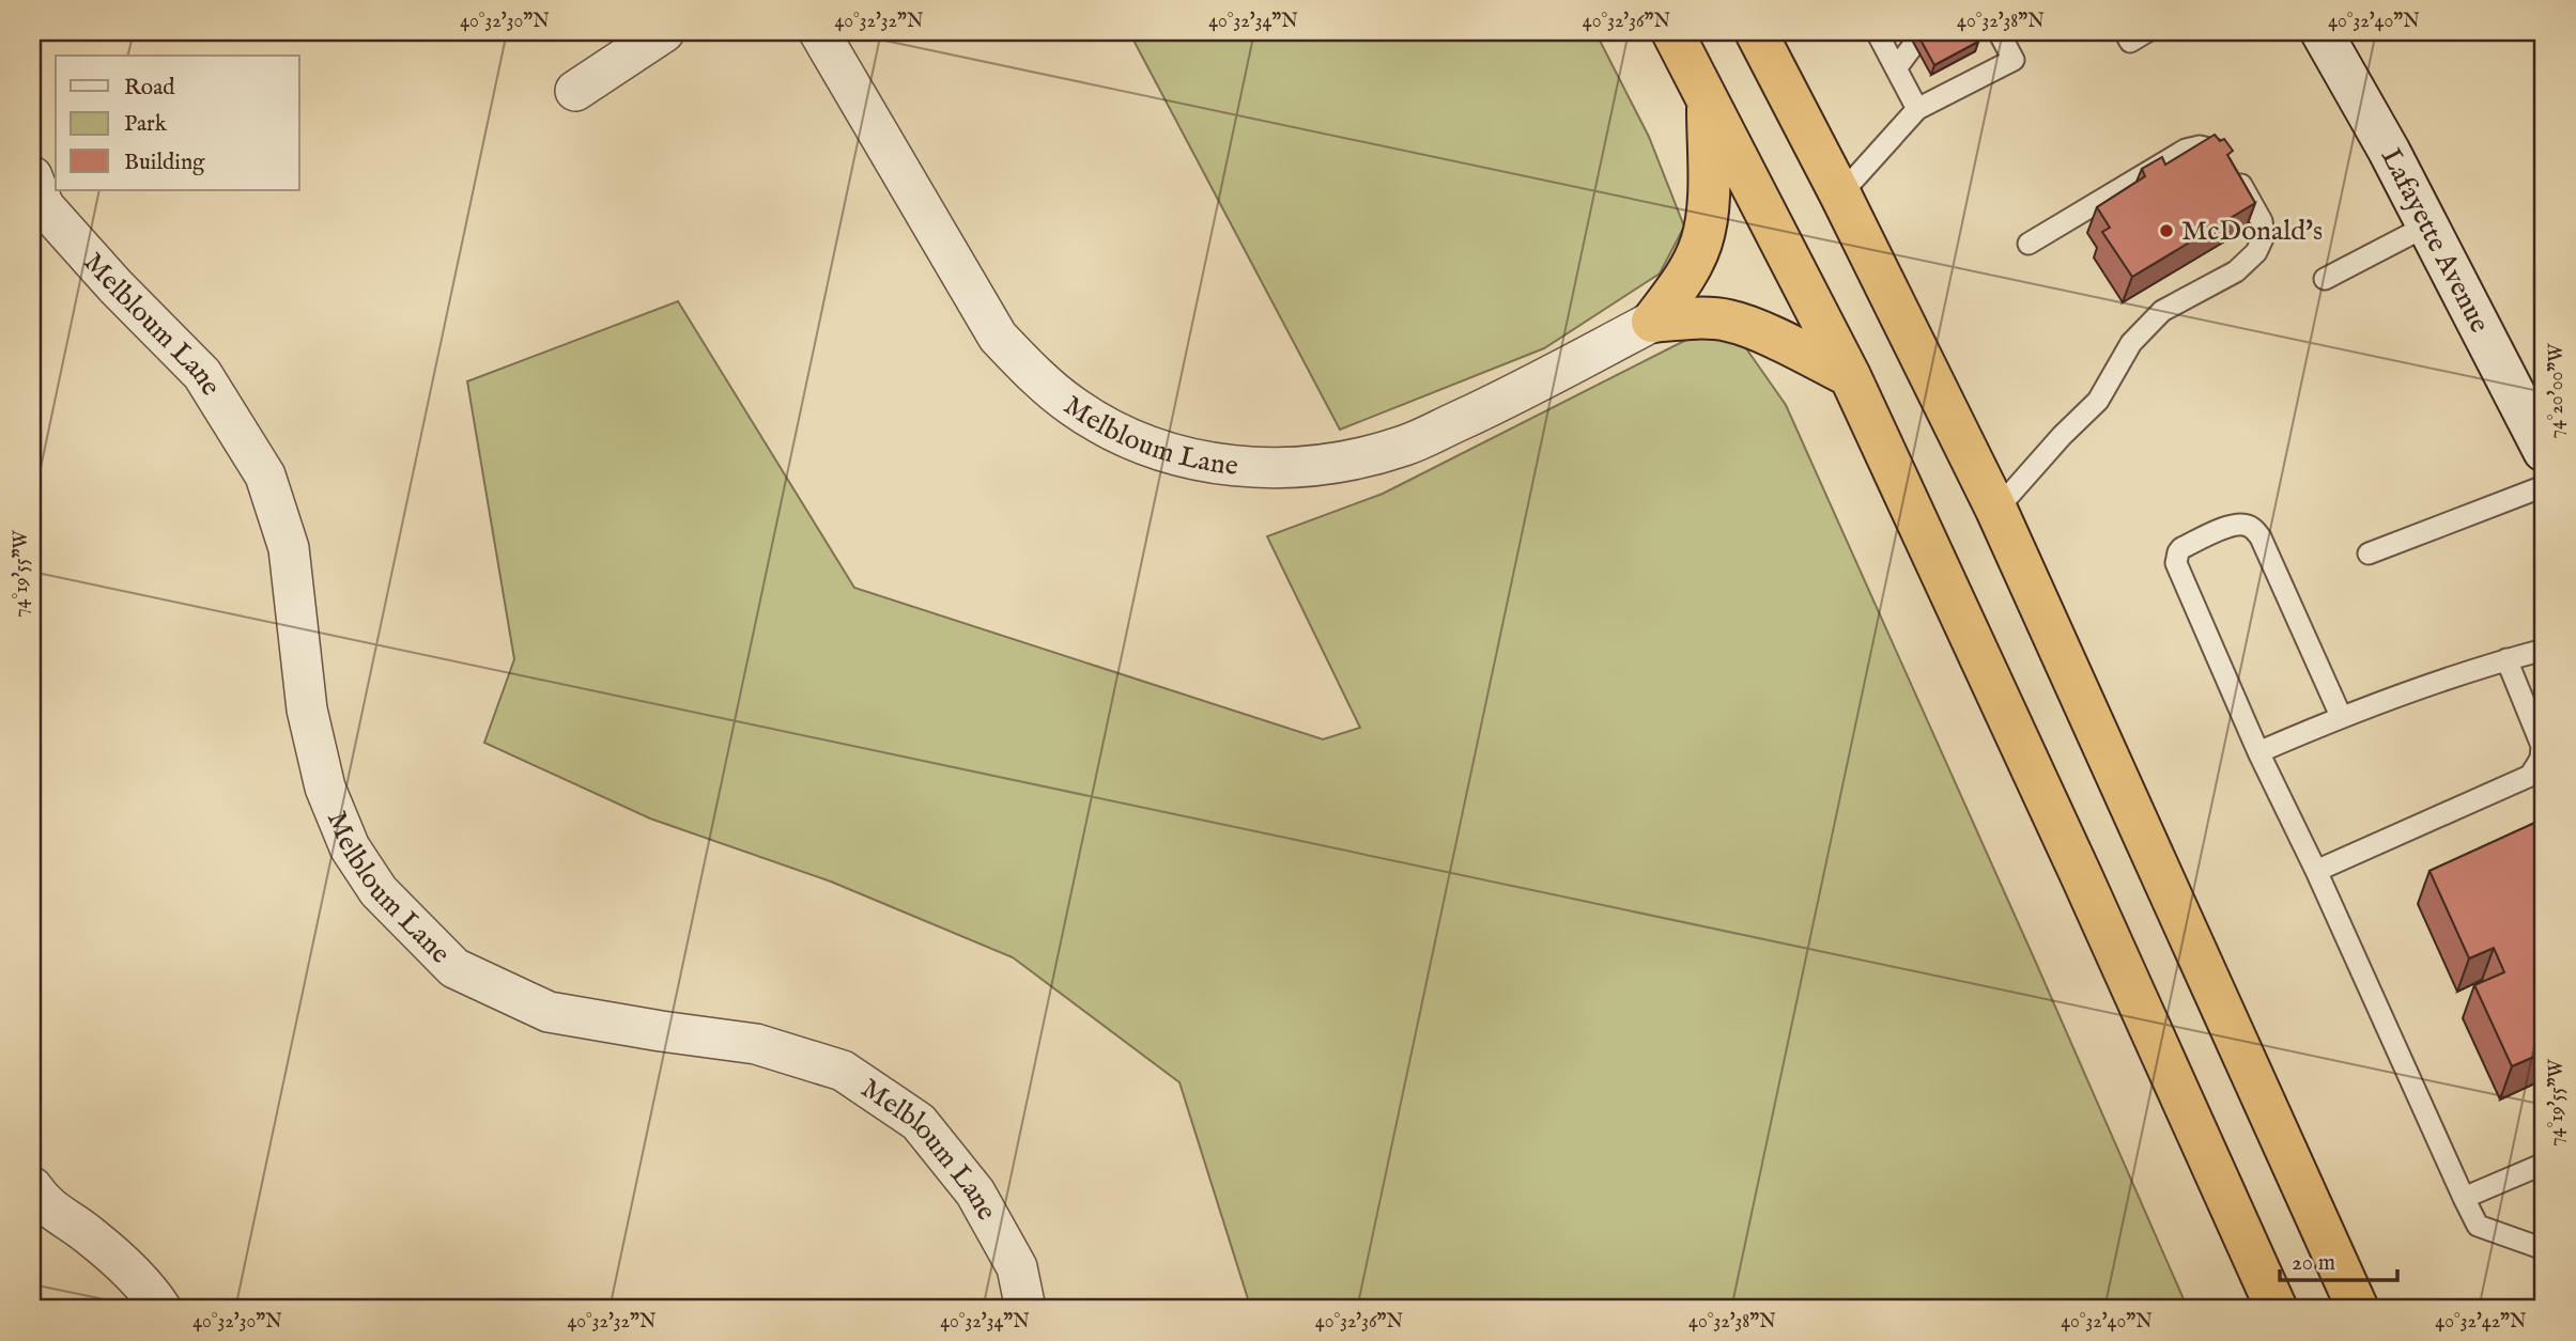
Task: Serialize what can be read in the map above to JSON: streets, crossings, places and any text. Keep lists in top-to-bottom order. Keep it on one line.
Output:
{"streets":{"street":["Lafayette Avenue","Melbloum Lane"]},"places":["McDonald's"],"legend":["Road","Park","Building"],"scale_bar":"20 m","coordinates":["40°32'30\"N","40°32'32\"N","40°32'34\"N","40°32'36\"N","40°32'38\"N","40°32'40\"N","74°20'00\"W","74°19'55\"W","40°32'42\"N"]}
